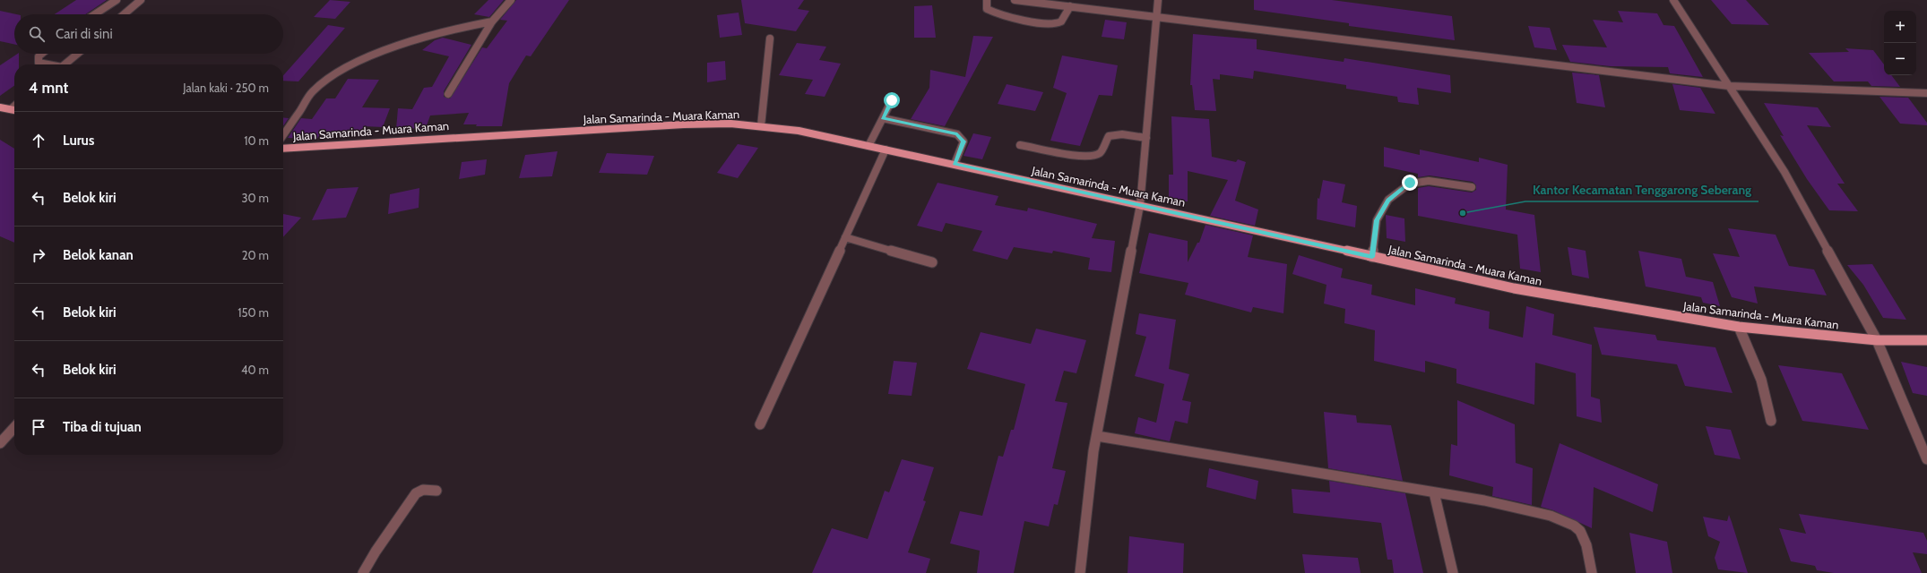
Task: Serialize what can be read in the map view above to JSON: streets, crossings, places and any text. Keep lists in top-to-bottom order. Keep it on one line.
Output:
{"streets":{"main road":["Jalan Samarinda - Muara Kaman"]},"places":["Kantor Kecamatan Tenggarong Seberang"],"page":{"map_buttons":["+","−"],"search":"Cari di sini","heading":["4 mnt","Jalan kaki · 250 m"],"list":[["Lurus","10 m"],["Belok kiri","30 m"],["Belok kanan","20 m"],["Belok kiri","150 m"],["Belok kiri","40 m"],"Tiba di tujuan"]}}
